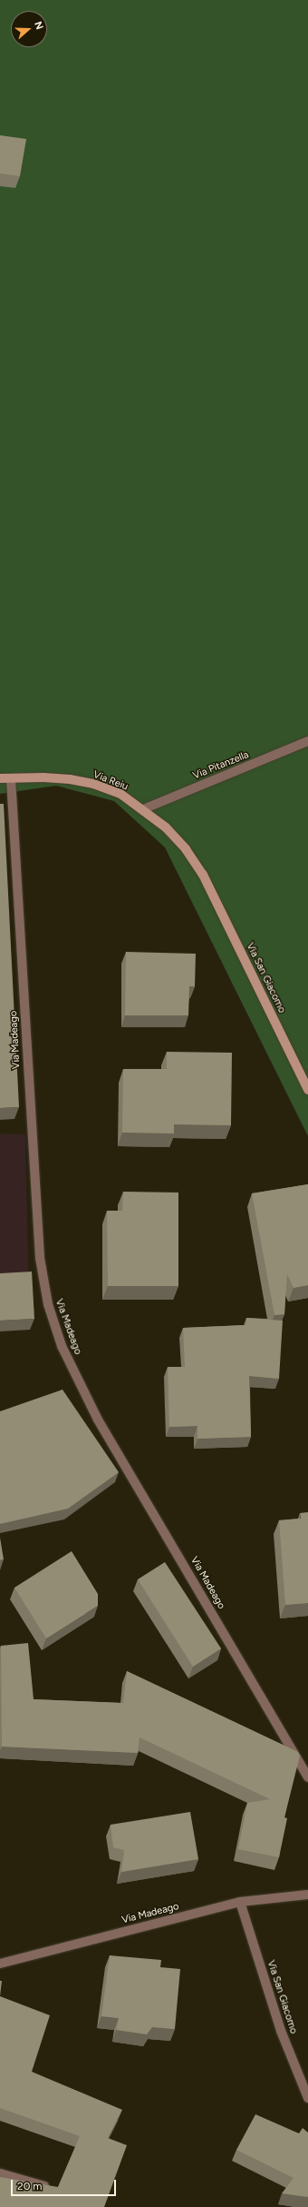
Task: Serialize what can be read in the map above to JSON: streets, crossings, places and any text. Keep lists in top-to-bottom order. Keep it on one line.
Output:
{"streets":{"street":["Via Pitanzella","Via Reiu","Via San Giacomo","Via Madeago"]},"crossings":[["Via Pitanzella","Via Reiu"],["Via Reiu","Via San Giacomo"],["Via Reiu","Via Madeago"],["Via San Giacomo","Via Madeago"]],"scale_bar":"20 m","north":"right"}
